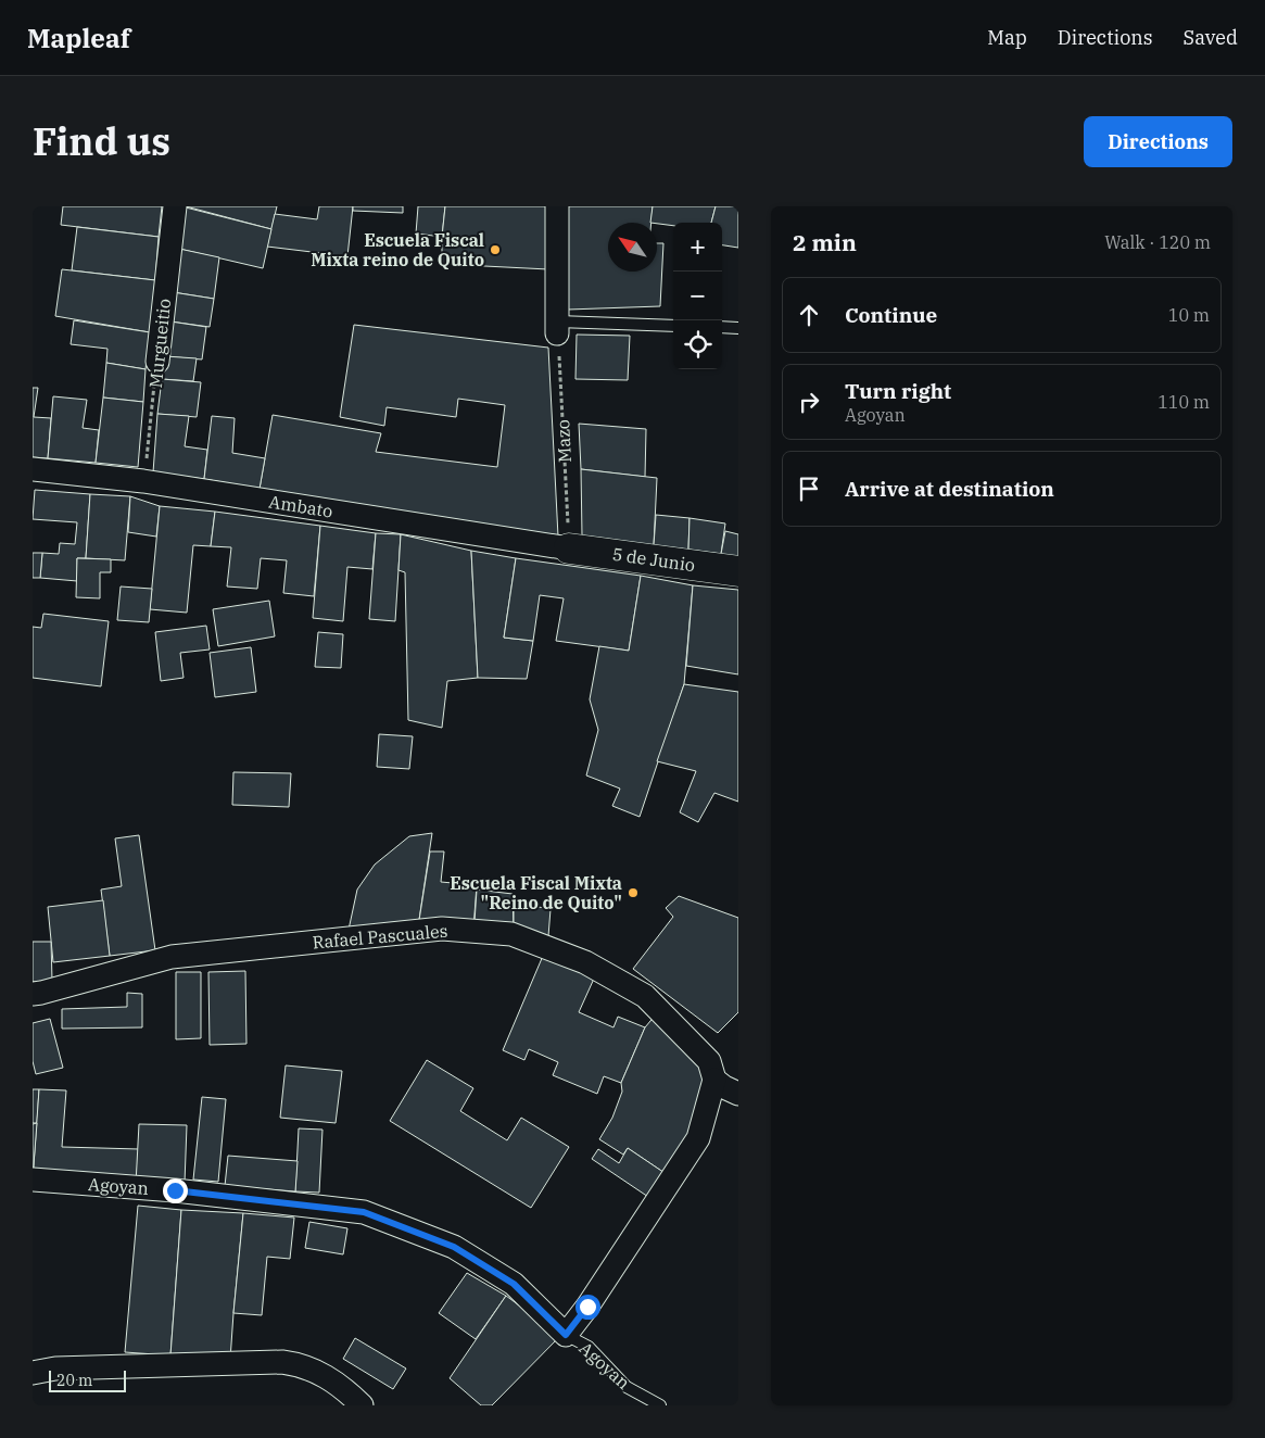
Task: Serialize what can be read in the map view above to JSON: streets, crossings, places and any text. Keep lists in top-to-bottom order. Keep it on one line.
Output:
{"streets":{"street":["Murgueitio","Ambato","5 de Junio","Rafael Pascuales","Agoyan"],"path":["Mazo"]},"crossings":[["Murgueitio","Ambato"],["Mazo","Ambato"],["Mazo","5 de Junio"],["Ambato","5 de Junio"]],"places":["Escuela Fiscal Mixta reino de Quito","Escuela Fiscal Mixta \"Reino de Quito\""],"scale_bar":"20 m","north":"top left","page":{"header":"Mapleaf","nav":["Map","Directions","Saved"],"title":"Find us","buttons":"Directions","heading":["2 min","Walk · 120 m"],"map_buttons":["+","−"],"list":[["Continue","10 m"],["Turn right","Agoyan","110 m"],"Arrive at destination"],"scale":"20 m"}}
